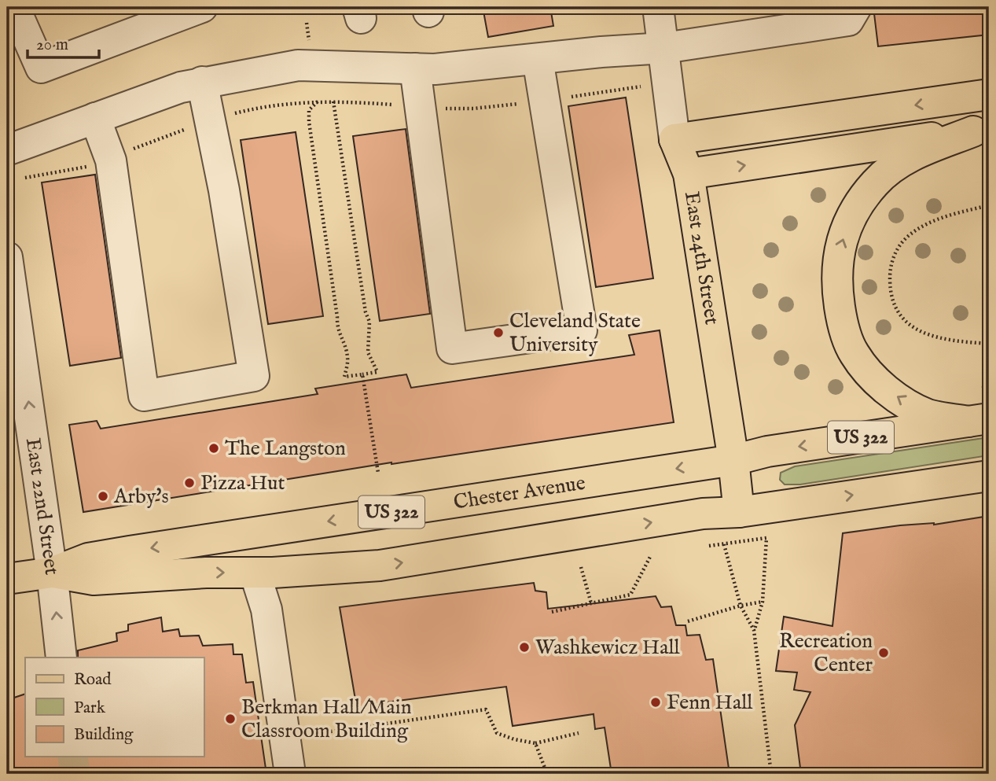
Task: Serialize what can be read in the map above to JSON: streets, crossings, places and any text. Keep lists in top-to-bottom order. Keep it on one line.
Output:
{"streets":{"main road":["East 24th Street","US 322","Chester Avenue"],"street":["East 22nd Street"]},"crossings":[["East 24th Street","Chester Avenue"],["Chester Avenue","East 22nd Street"]],"one_way":["East 22nd Street"],"places":["Cleveland State University","The Langston","Pizza Hut","Arby's","Washkewicz Hall","Recreation Center","Fenn Hall","Berkman Hall/Main Classroom Building"],"legend":["Road","Park","Building"],"scale_bar":"20 m"}
